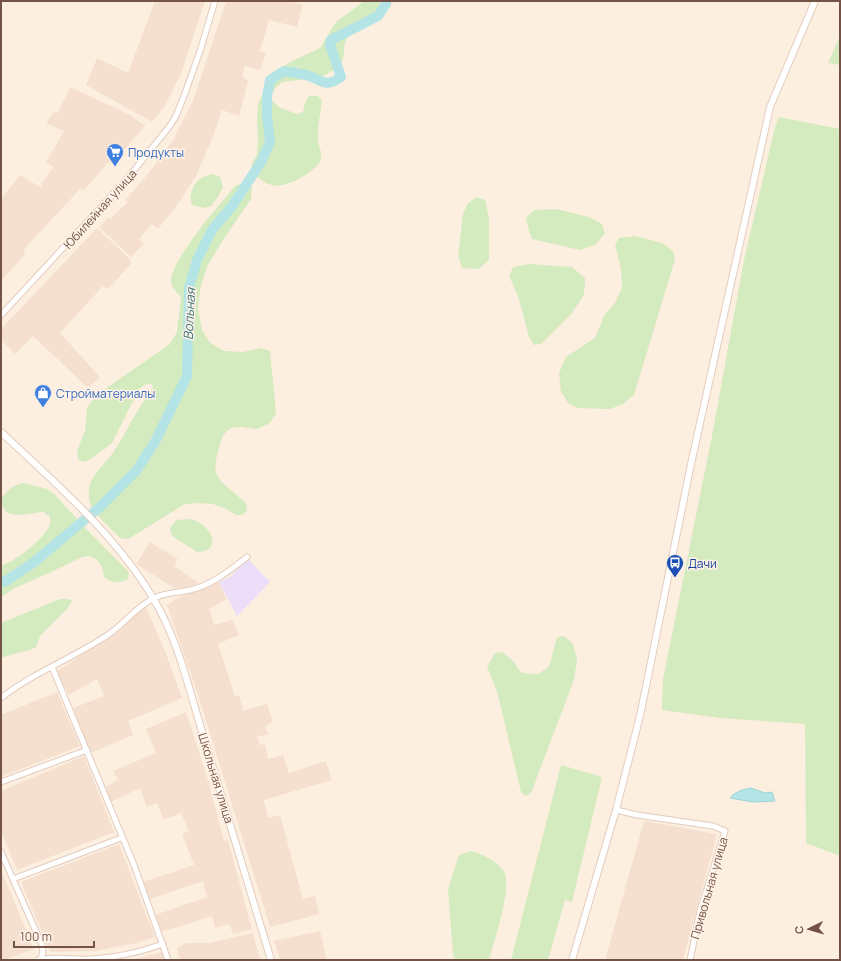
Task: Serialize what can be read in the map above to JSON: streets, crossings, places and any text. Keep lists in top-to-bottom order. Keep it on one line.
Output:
{"streets":{"street":["Юбилейная улица","Школьная улица","Привольная улица"]},"water":["Вольная"],"places":{"supermarket":["Продукты"],"shop":["Стройматериалы"],"bus stop":["Дачи"]},"scale_bar":"100 m","north":"left"}
